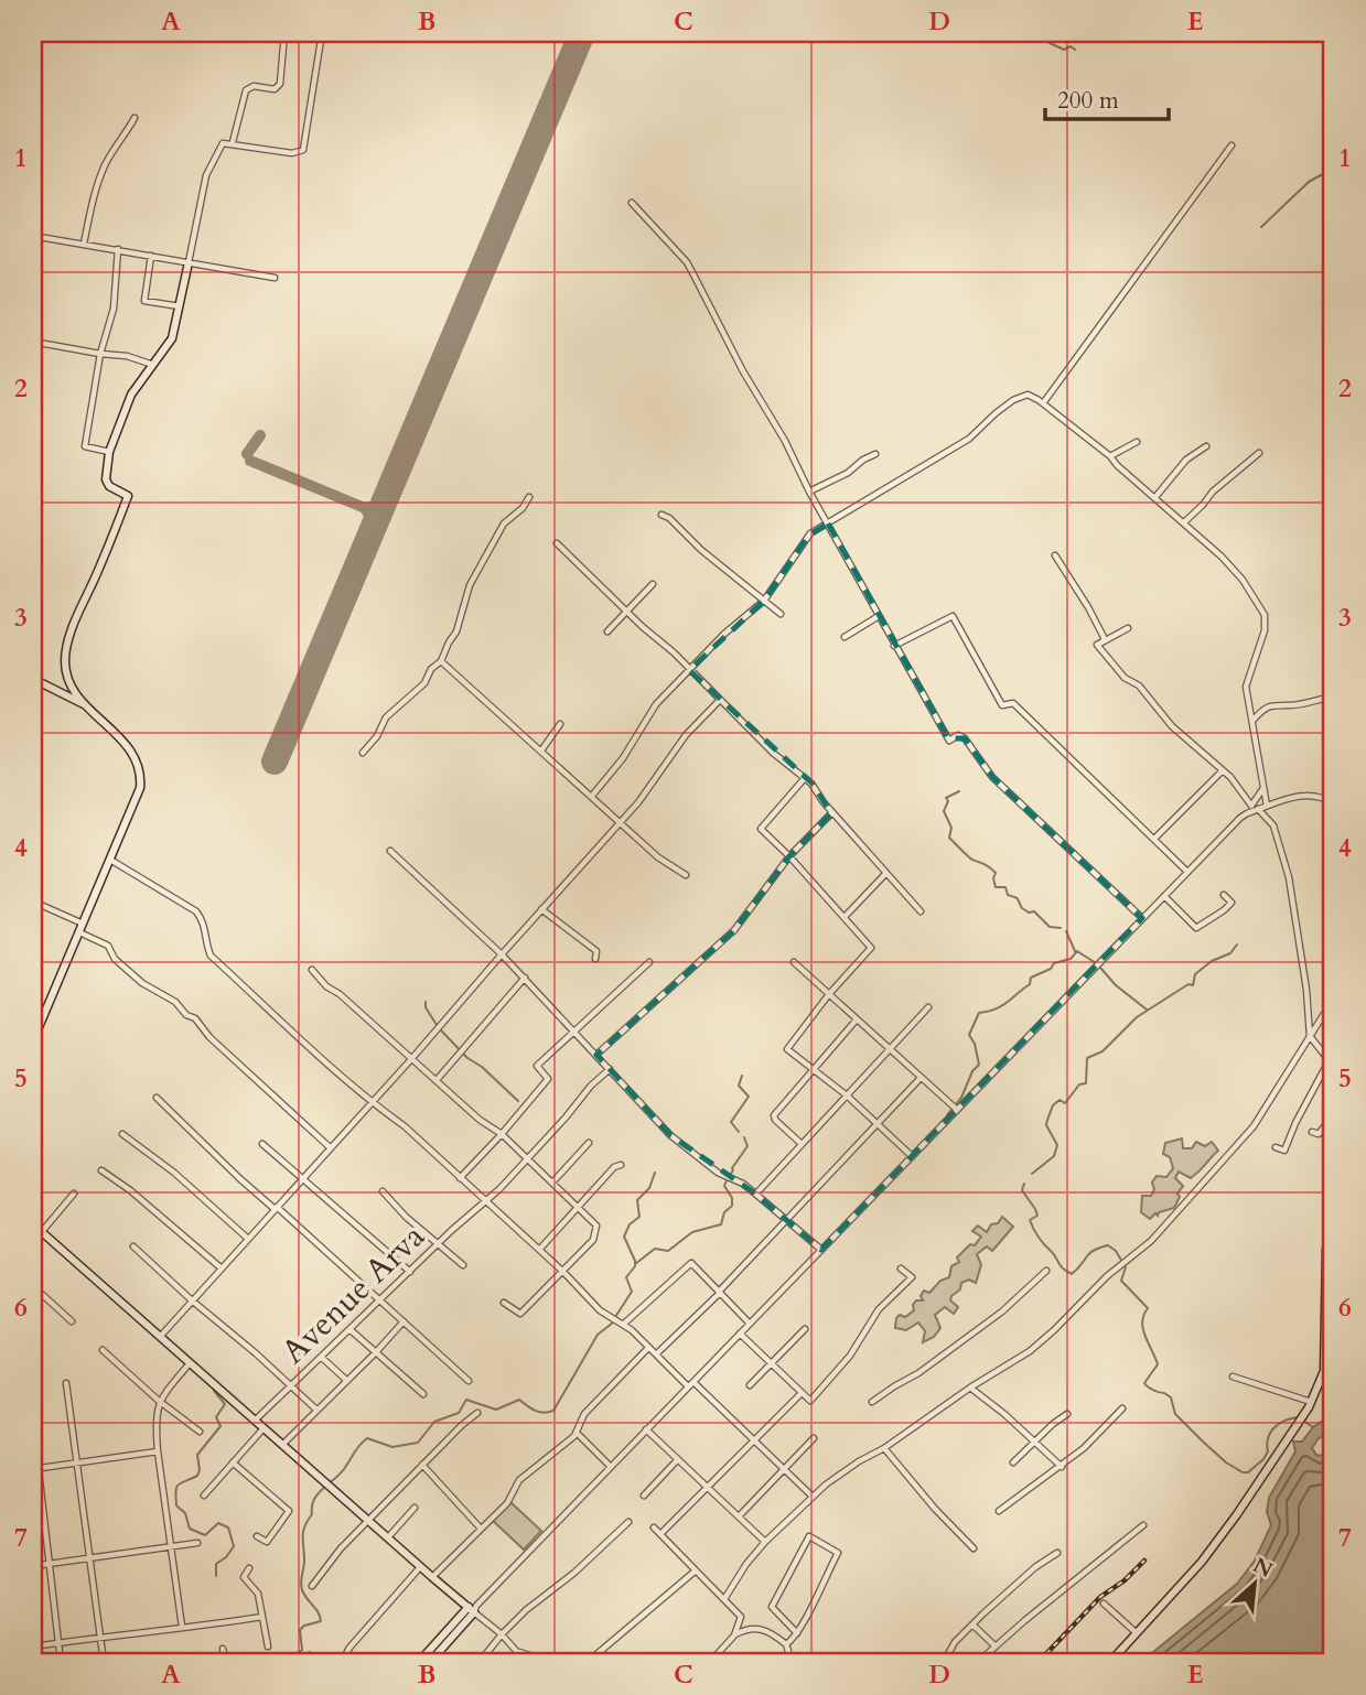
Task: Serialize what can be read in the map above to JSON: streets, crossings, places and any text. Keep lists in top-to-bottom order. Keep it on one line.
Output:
{"streets":{"street":["Avenue Arva"]},"scale_bar":"200 m","north":"top right","grid":{"columns":["A","B","C","D","E"],"rows":["1","2","3","4","5","6","7"]}}
